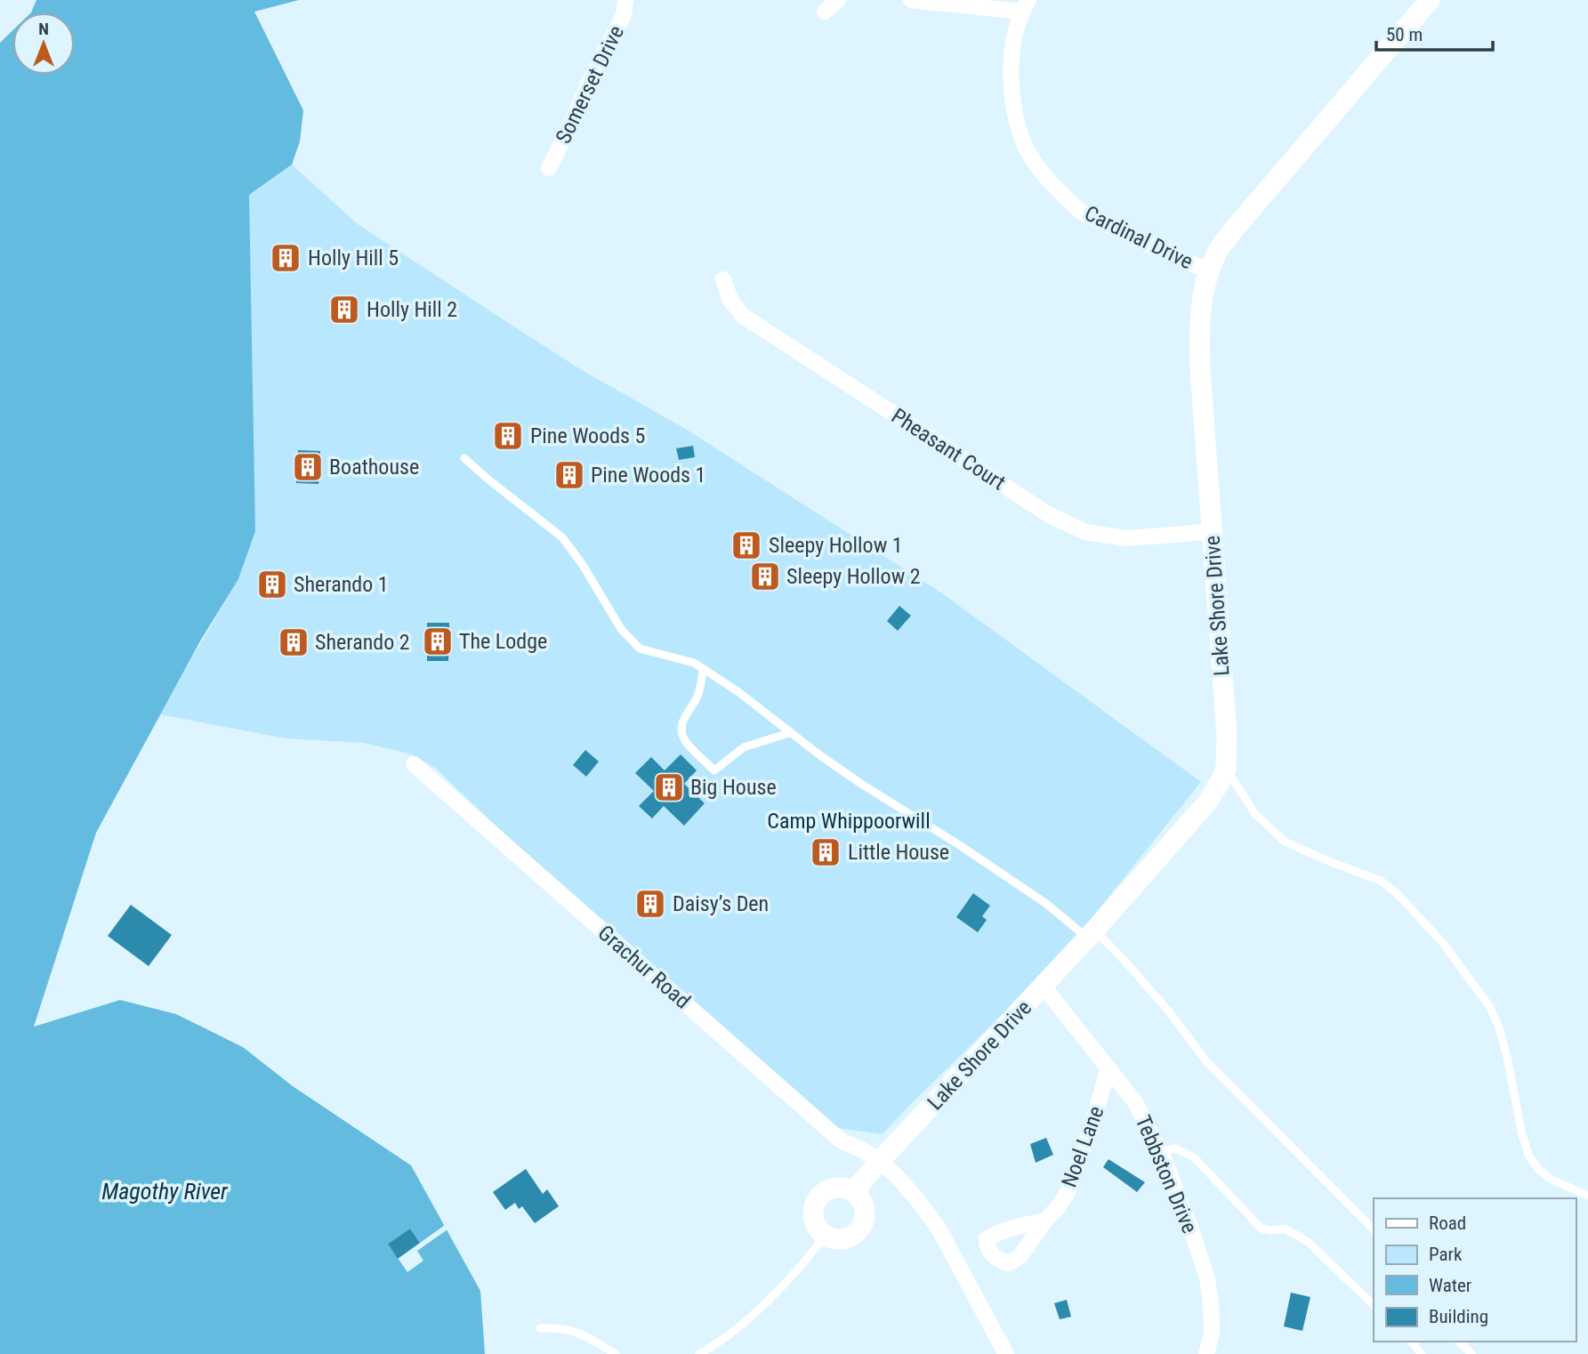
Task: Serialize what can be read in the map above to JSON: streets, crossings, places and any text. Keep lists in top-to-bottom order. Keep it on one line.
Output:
{"streets":{"street":["Somerset Drive","Cardinal Drive","Pheasant Court","Lake Shore Drive","Grachur Road","Noel Lane","Tebbston Drive"]},"crossings":[["Cardinal Drive","Lake Shore Drive"],["Pheasant Court","Lake Shore Drive"],["Lake Shore Drive","Grachur Road"],["Lake Shore Drive","Tebbston Drive"],["Noel Lane","Tebbston Drive"]],"water":["Magothy River"],"parks":["Camp Whippoorwill"],"places":{"building":["Holly Hill 5","Holly Hill 2","Pine Woods 5","Boathouse","Pine Woods 1","Sleepy Hollow 1","Sleepy Hollow 2","Sherando 1","The Lodge","Sherando 2","Big House","Little House","Daisy’s Den"]},"legend":["Road","Park","Water","Building"],"scale_bar":"50 m","north":"top"}
